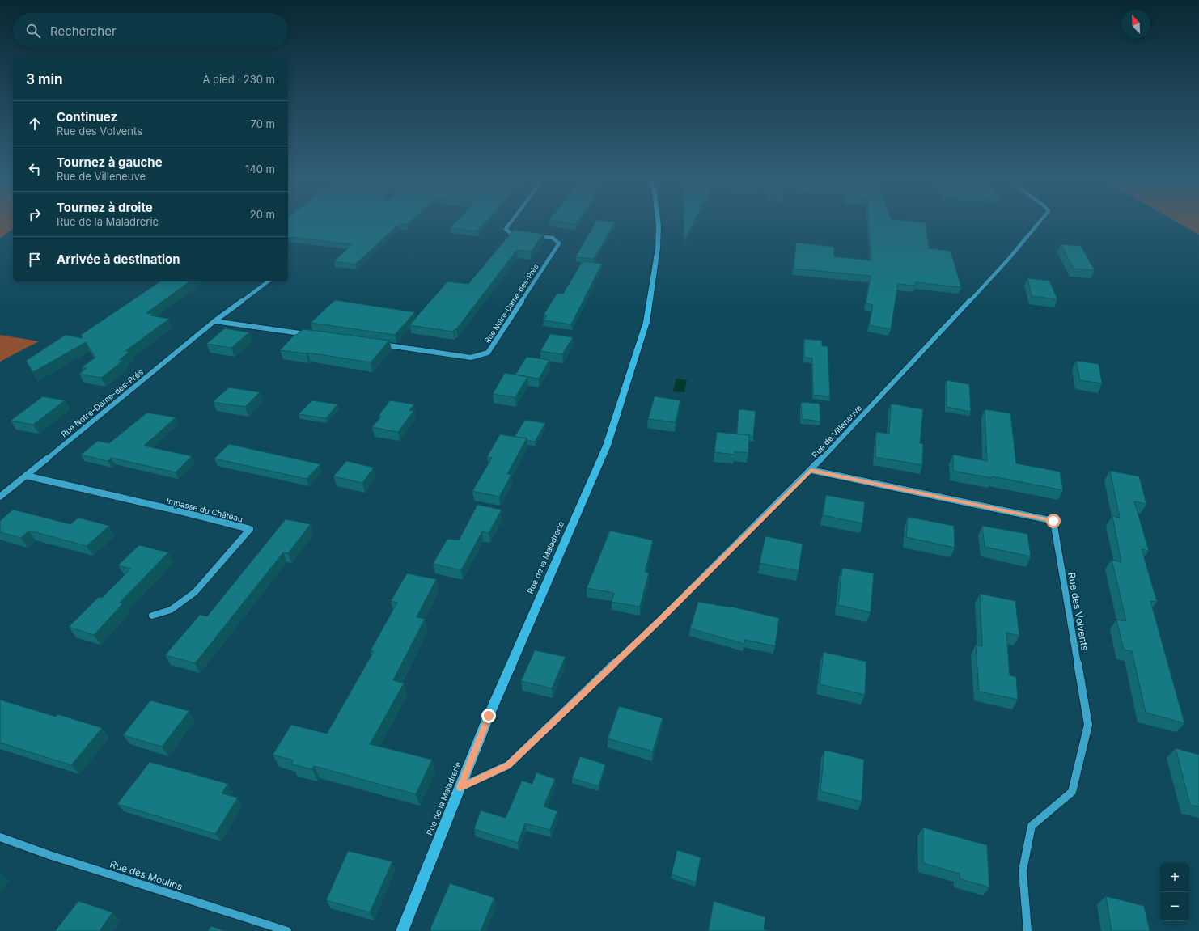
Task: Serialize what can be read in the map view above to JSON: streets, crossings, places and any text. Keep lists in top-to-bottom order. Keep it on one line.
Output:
{"streets":{"main road":["Rue de la Maladrerie"],"street":["Rue Notre-Dame-des-Prés","Rue de Villeneuve","Impasse du Château","Rue des Volvents","Rue des Moulins"]},"crossings":[["Rue Notre-Dame-des-Prés","Impasse du Château"],["Rue de Villeneuve","Rue de la Maladrerie"],["Rue de Villeneuve","Rue des Volvents"]],"north":"top left","page":{"search":"Rechercher","heading":["3 min","À pied · 230 m"],"list":[["Continuez","Rue des Volvents","70 m"],["Tournez à gauche","Rue de Villeneuve","140 m"],["Tournez à droite","Rue de la Maladrerie","20 m"],"Arrivée à destination"],"map_buttons":["+","−"]}}
